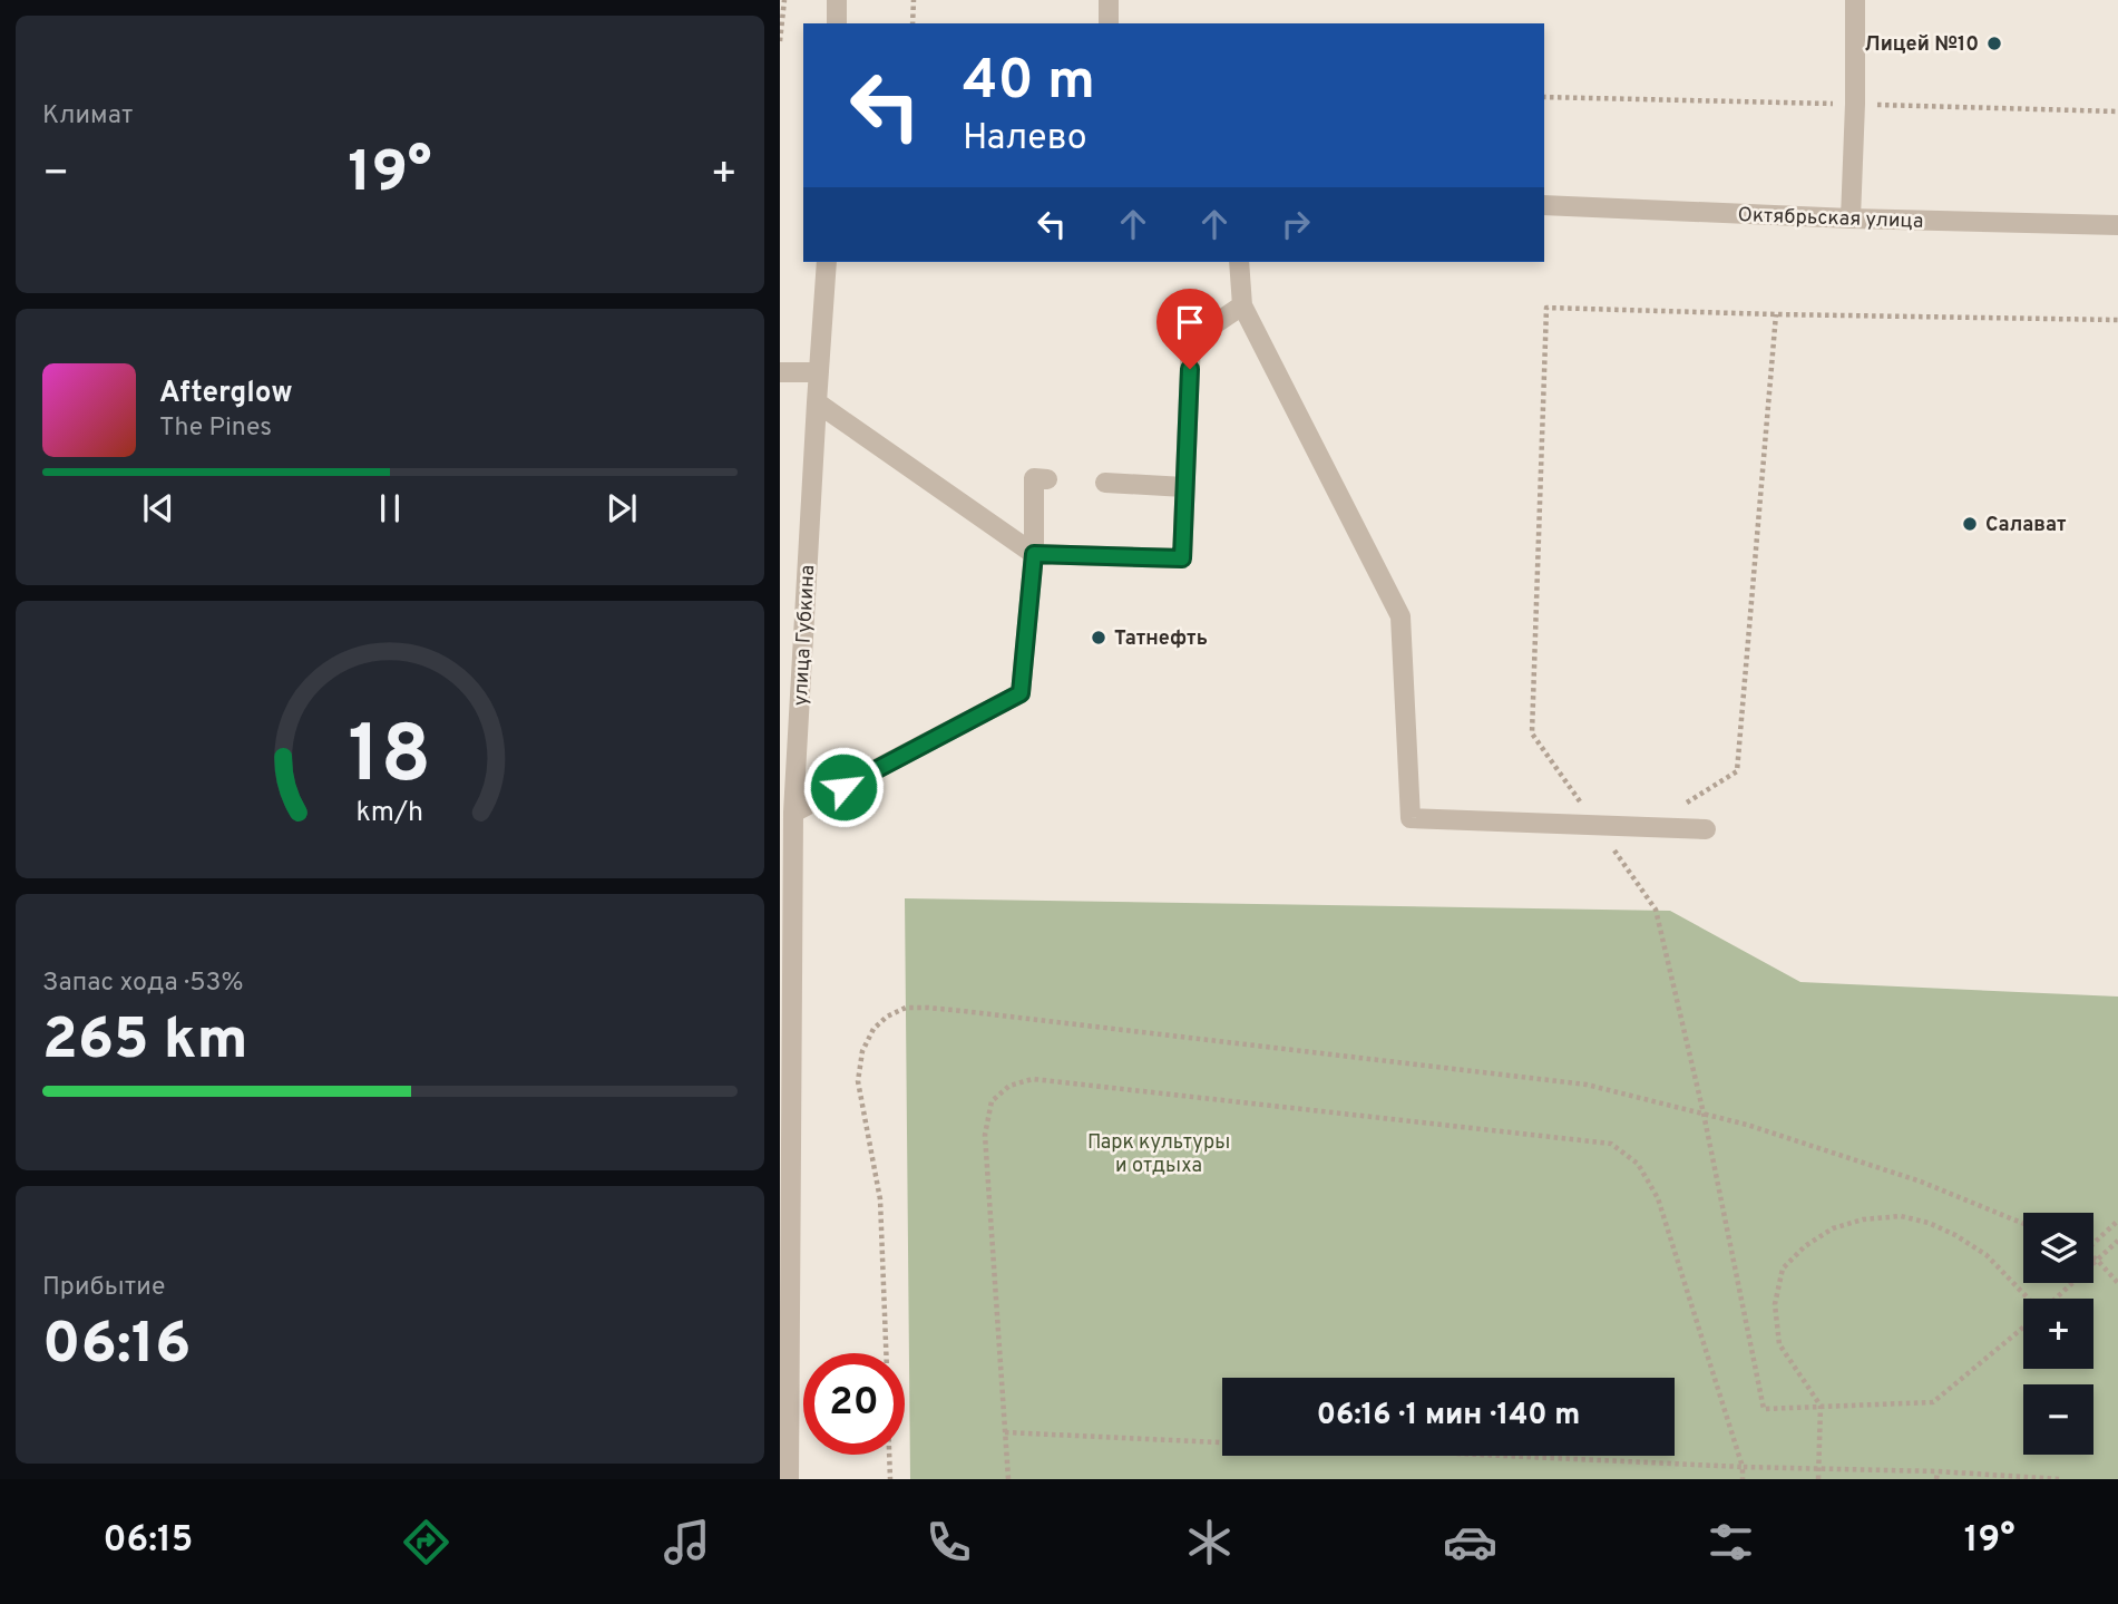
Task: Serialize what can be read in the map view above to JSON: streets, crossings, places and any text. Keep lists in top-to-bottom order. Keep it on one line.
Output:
{"streets":{"street":["Октябрьская улица","улица Губкина"]},"parks":["Парк культуры и отдыха"],"places":["Лицей №10","Салават","Татнефть"],"page":{"tile":["Климат",["Запас хода · 53%","265 km"],["Прибытие","06:16"]],"turn":["40 m","Налево"],"heat":["−","19°","+"],"song":["Afterglow","The Pines"],"map_buttons":["+","−"],"limit":"20","trip":"06:16 · 1 мин · 140 m","tabs":["06:15","19°"],"gauge":["18","km/h"]}}
